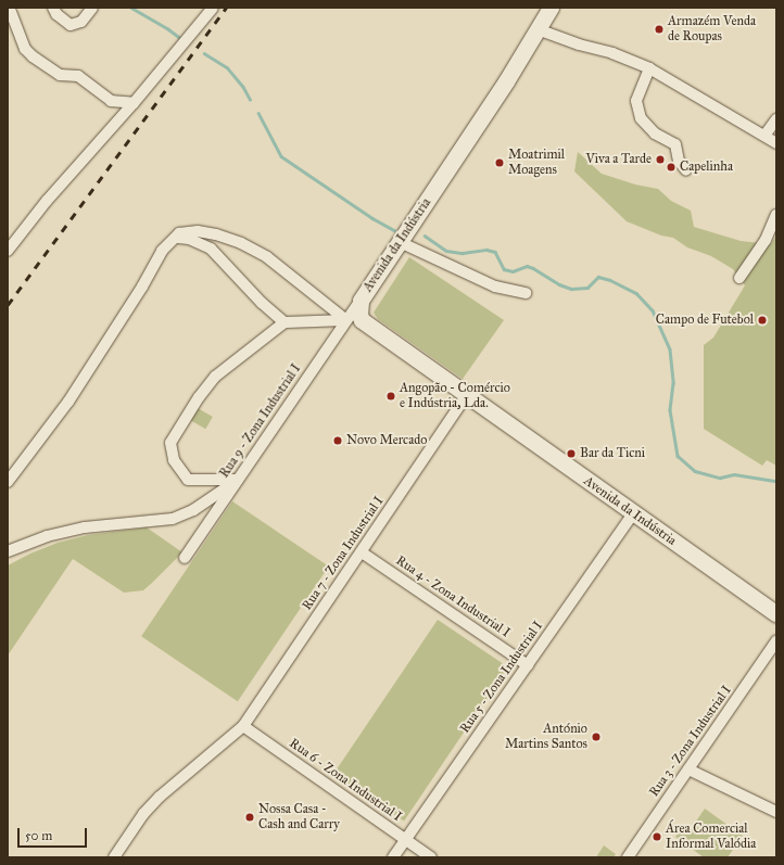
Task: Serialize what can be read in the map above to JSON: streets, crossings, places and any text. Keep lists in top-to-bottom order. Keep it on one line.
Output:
{"streets":{"street":["Avenida da Indústria","Rua 9 - Zona Industrial I","Rua 7 - Zona Industrial I","Rua 4 - Zona Industrial I","Rua 5 - Zona Industrial I","Rua 3 - Zona Industrial I","Rua 6 - Zona Industrial I"]},"crossings":[["Avenida da Indústria","Rua 9 - Zona Industrial I"],["Avenida da Indústria","Rua 7 - Zona Industrial I"],["Avenida da Indústria","Rua 5 - Zona Industrial I"],["Rua 7 - Zona Industrial I","Rua 4 - Zona Industrial I"],["Rua 7 - Zona Industrial I","Rua 6 - Zona Industrial I"],["Rua 4 - Zona Industrial I","Rua 5 - Zona Industrial I"],["Rua 5 - Zona Industrial I","Rua 6 - Zona Industrial I"]],"places":["Armazém Venda de Roupas","Viva a Tarde","Moatrimil Moagens","Capelinha","Campo de Futebol","Angopão - Comércio e Indústria, Lda.","Novo Mercado","Bar da Ticni","António Martins Santos","Nossa Casa - Cash and Carry","Área Comercial Informal Valódia"],"scale_bar":"50 m"}
